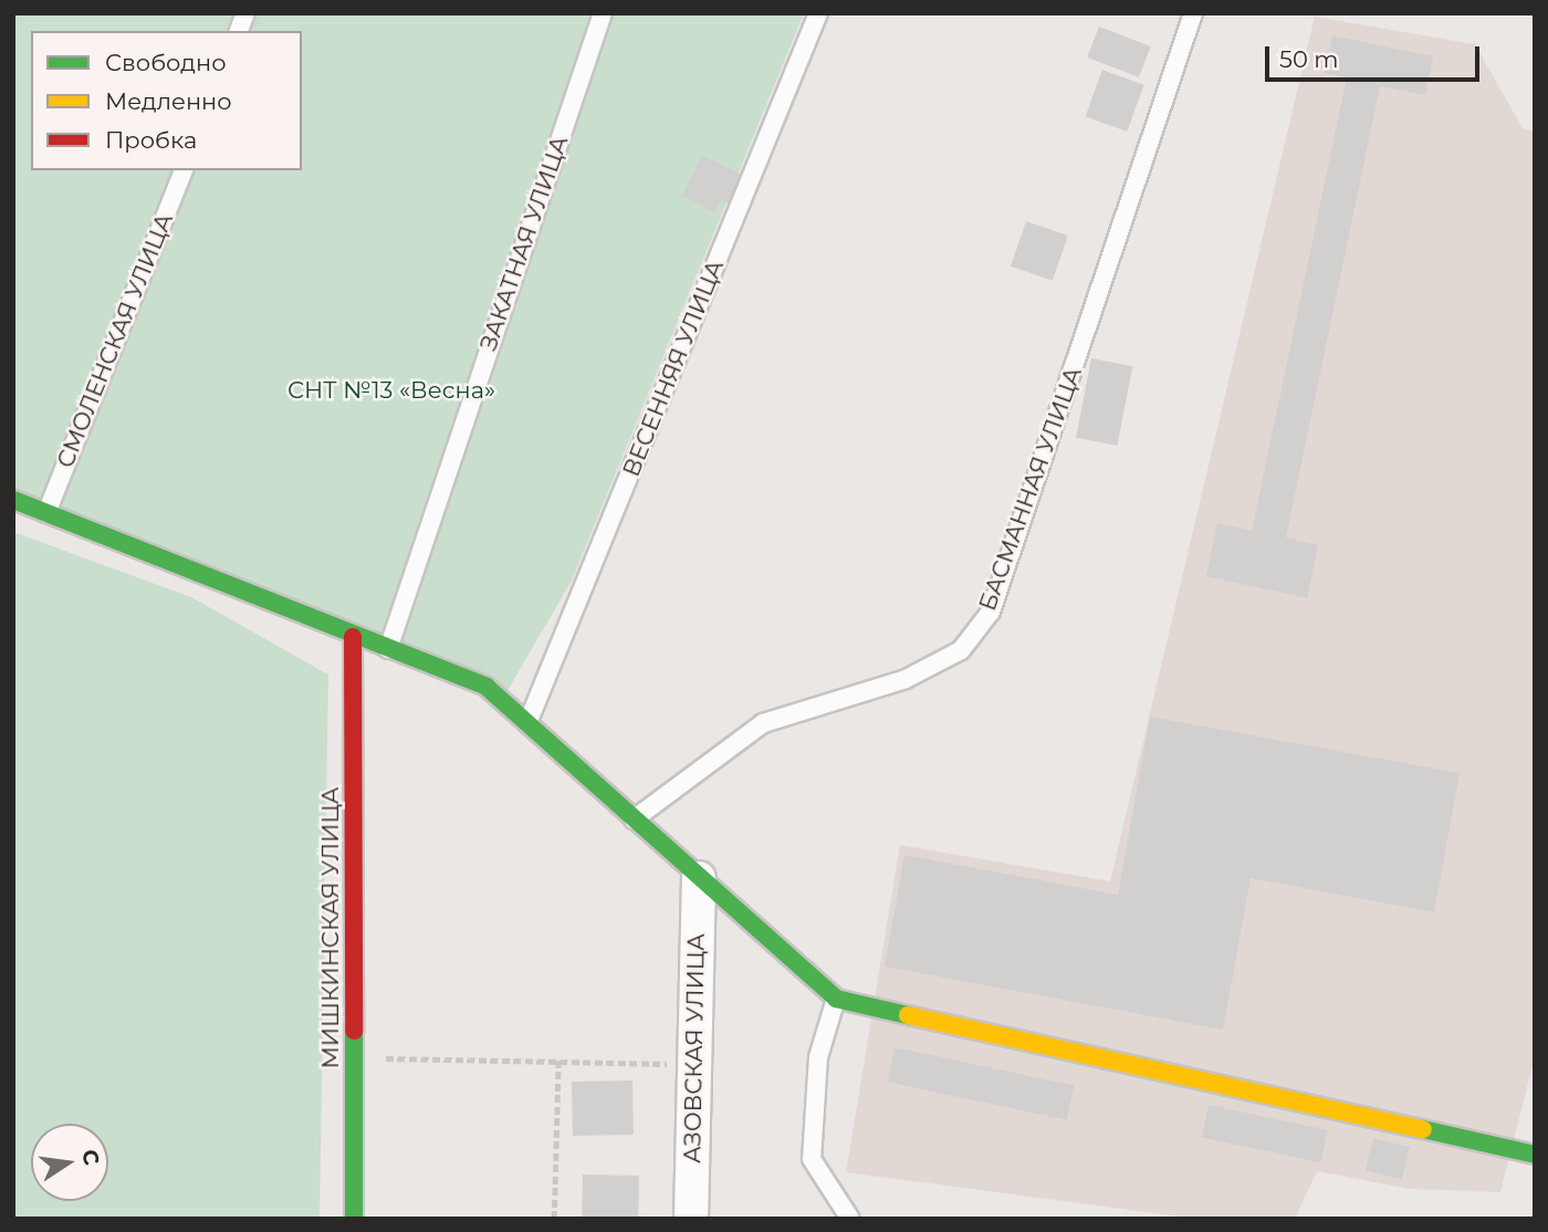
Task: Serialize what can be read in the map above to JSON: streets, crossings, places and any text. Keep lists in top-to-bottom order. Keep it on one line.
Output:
{"streets":{"street":["МИШКИНСКАЯ УЛИЦА","АЗОВСКАЯ УЛИЦА"],"lane":["ЗАКАТНАЯ УЛИЦА","СМОЛЕНСКАЯ УЛИЦА","ВЕСЕННЯЯ УЛИЦА","БАСМАННАЯ УЛИЦА"]},"parks":["СНТ №13 «Весна»"],"legend":["Свободно","Медленно","Пробка"],"scale_bar":"50 m","north":"right"}
